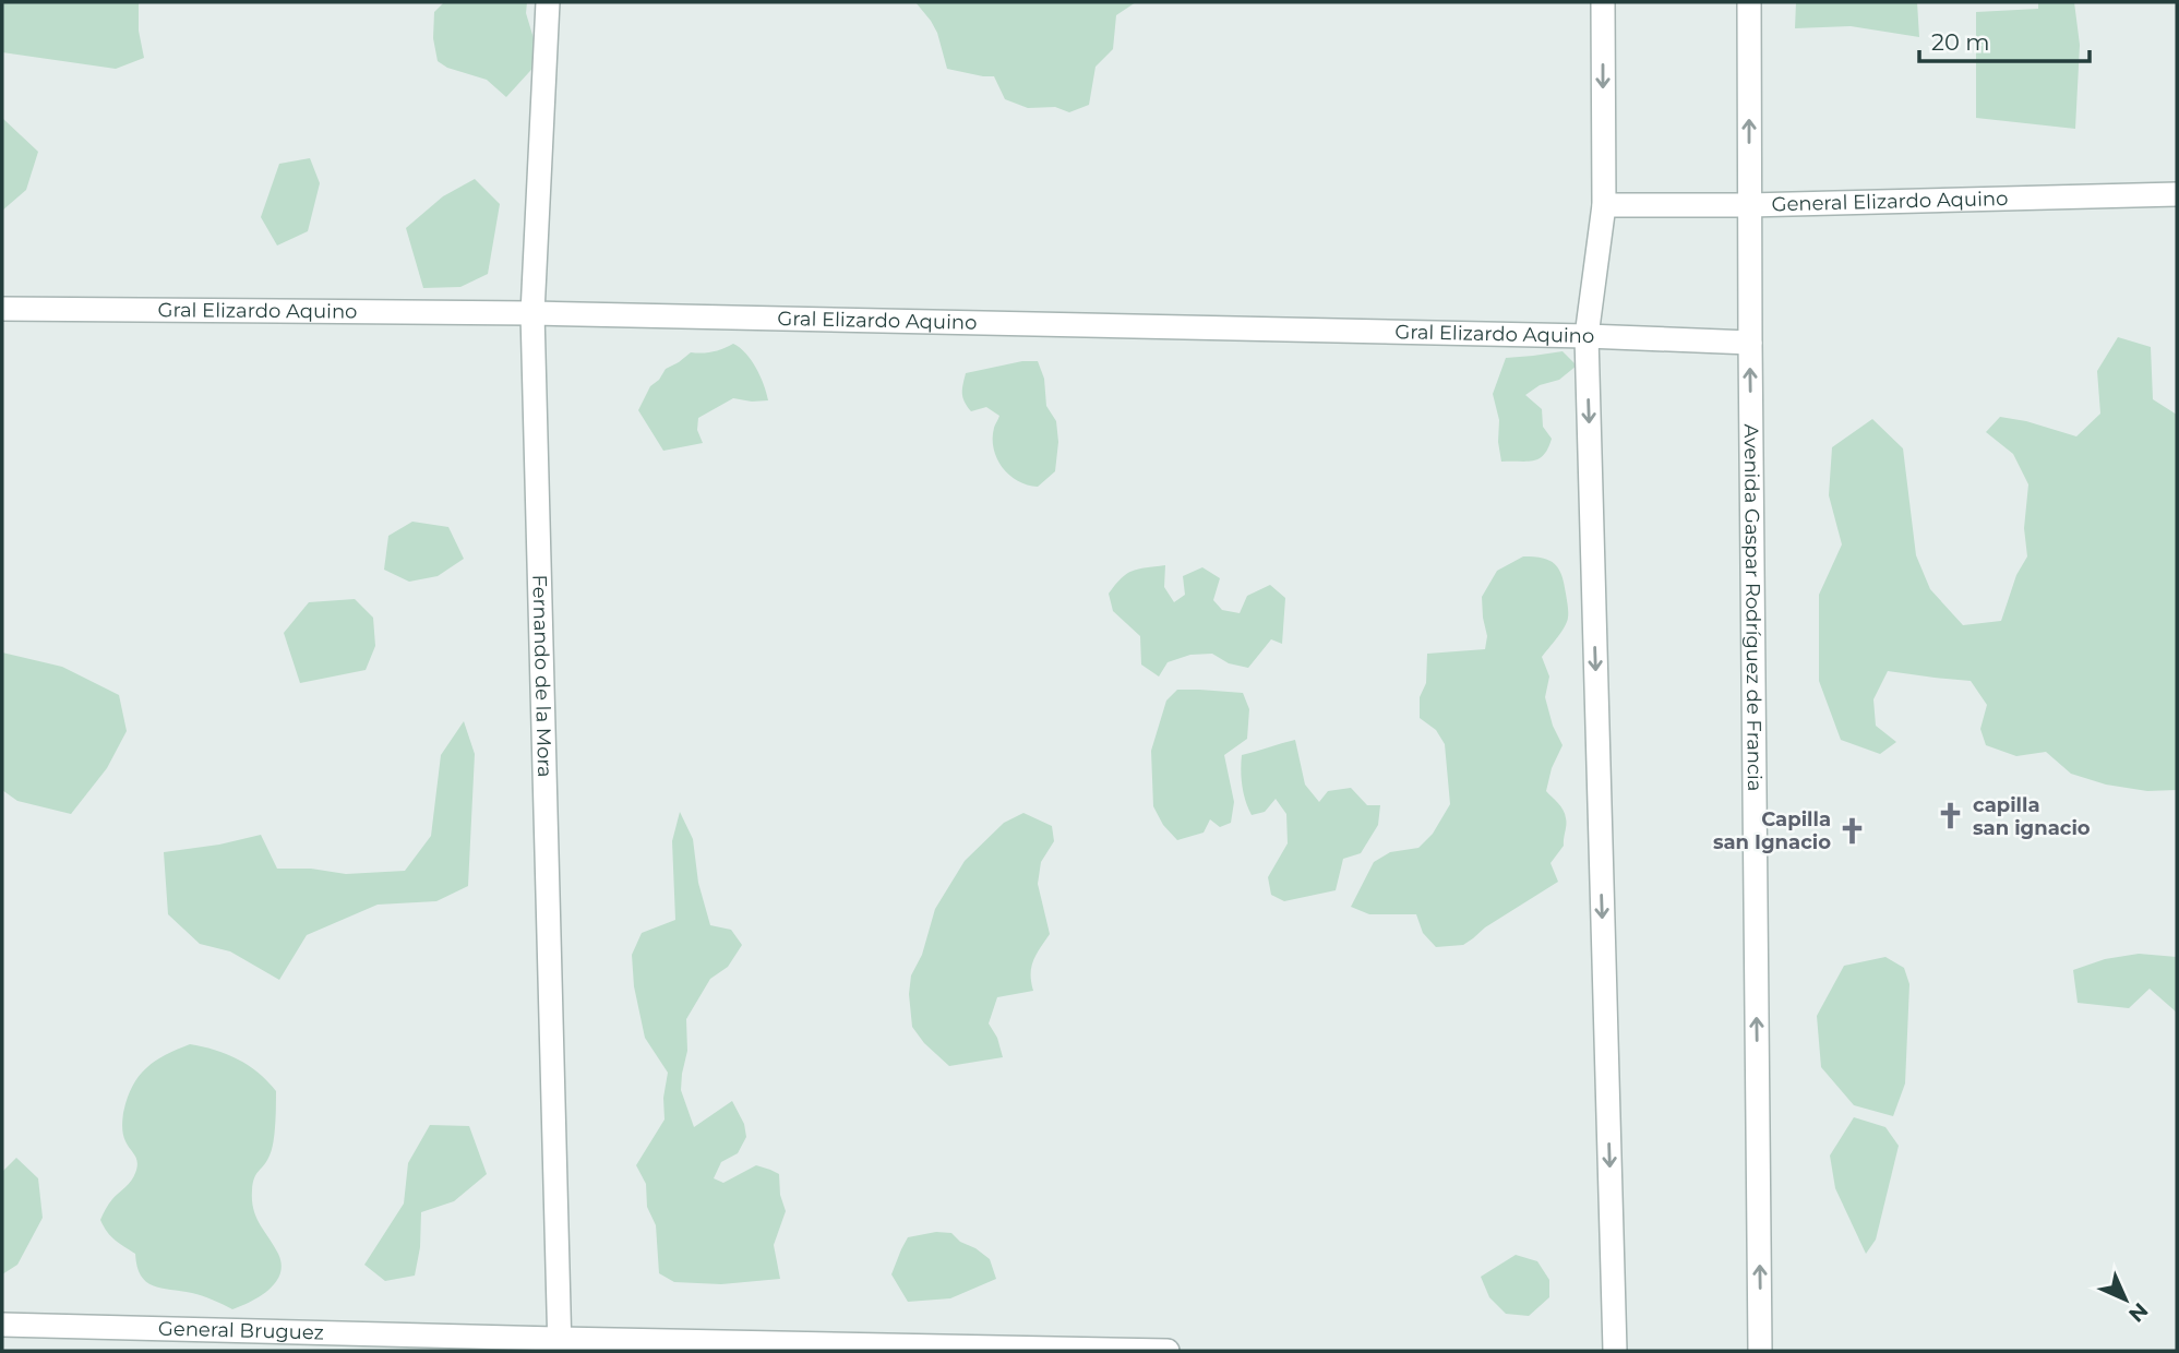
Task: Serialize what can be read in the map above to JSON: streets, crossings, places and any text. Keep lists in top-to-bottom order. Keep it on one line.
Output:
{"streets":{"street":["General Elizardo Aquino","Gral Elizardo Aquino","Avenida Gaspar Rodríguez de Francia","Fernando de la Mora","General Bruguez"]},"crossings":[["General Elizardo Aquino","Avenida Gaspar Rodríguez de Francia"],["Gral Elizardo Aquino","Avenida Gaspar Rodríguez de Francia"],["Gral Elizardo Aquino","Fernando de la Mora"],["Fernando de la Mora","General Bruguez"]],"places":{"church":["capilla san ignacio","Capilla san Ignacio"]},"scale_bar":"20 m","north":"bottom right"}
